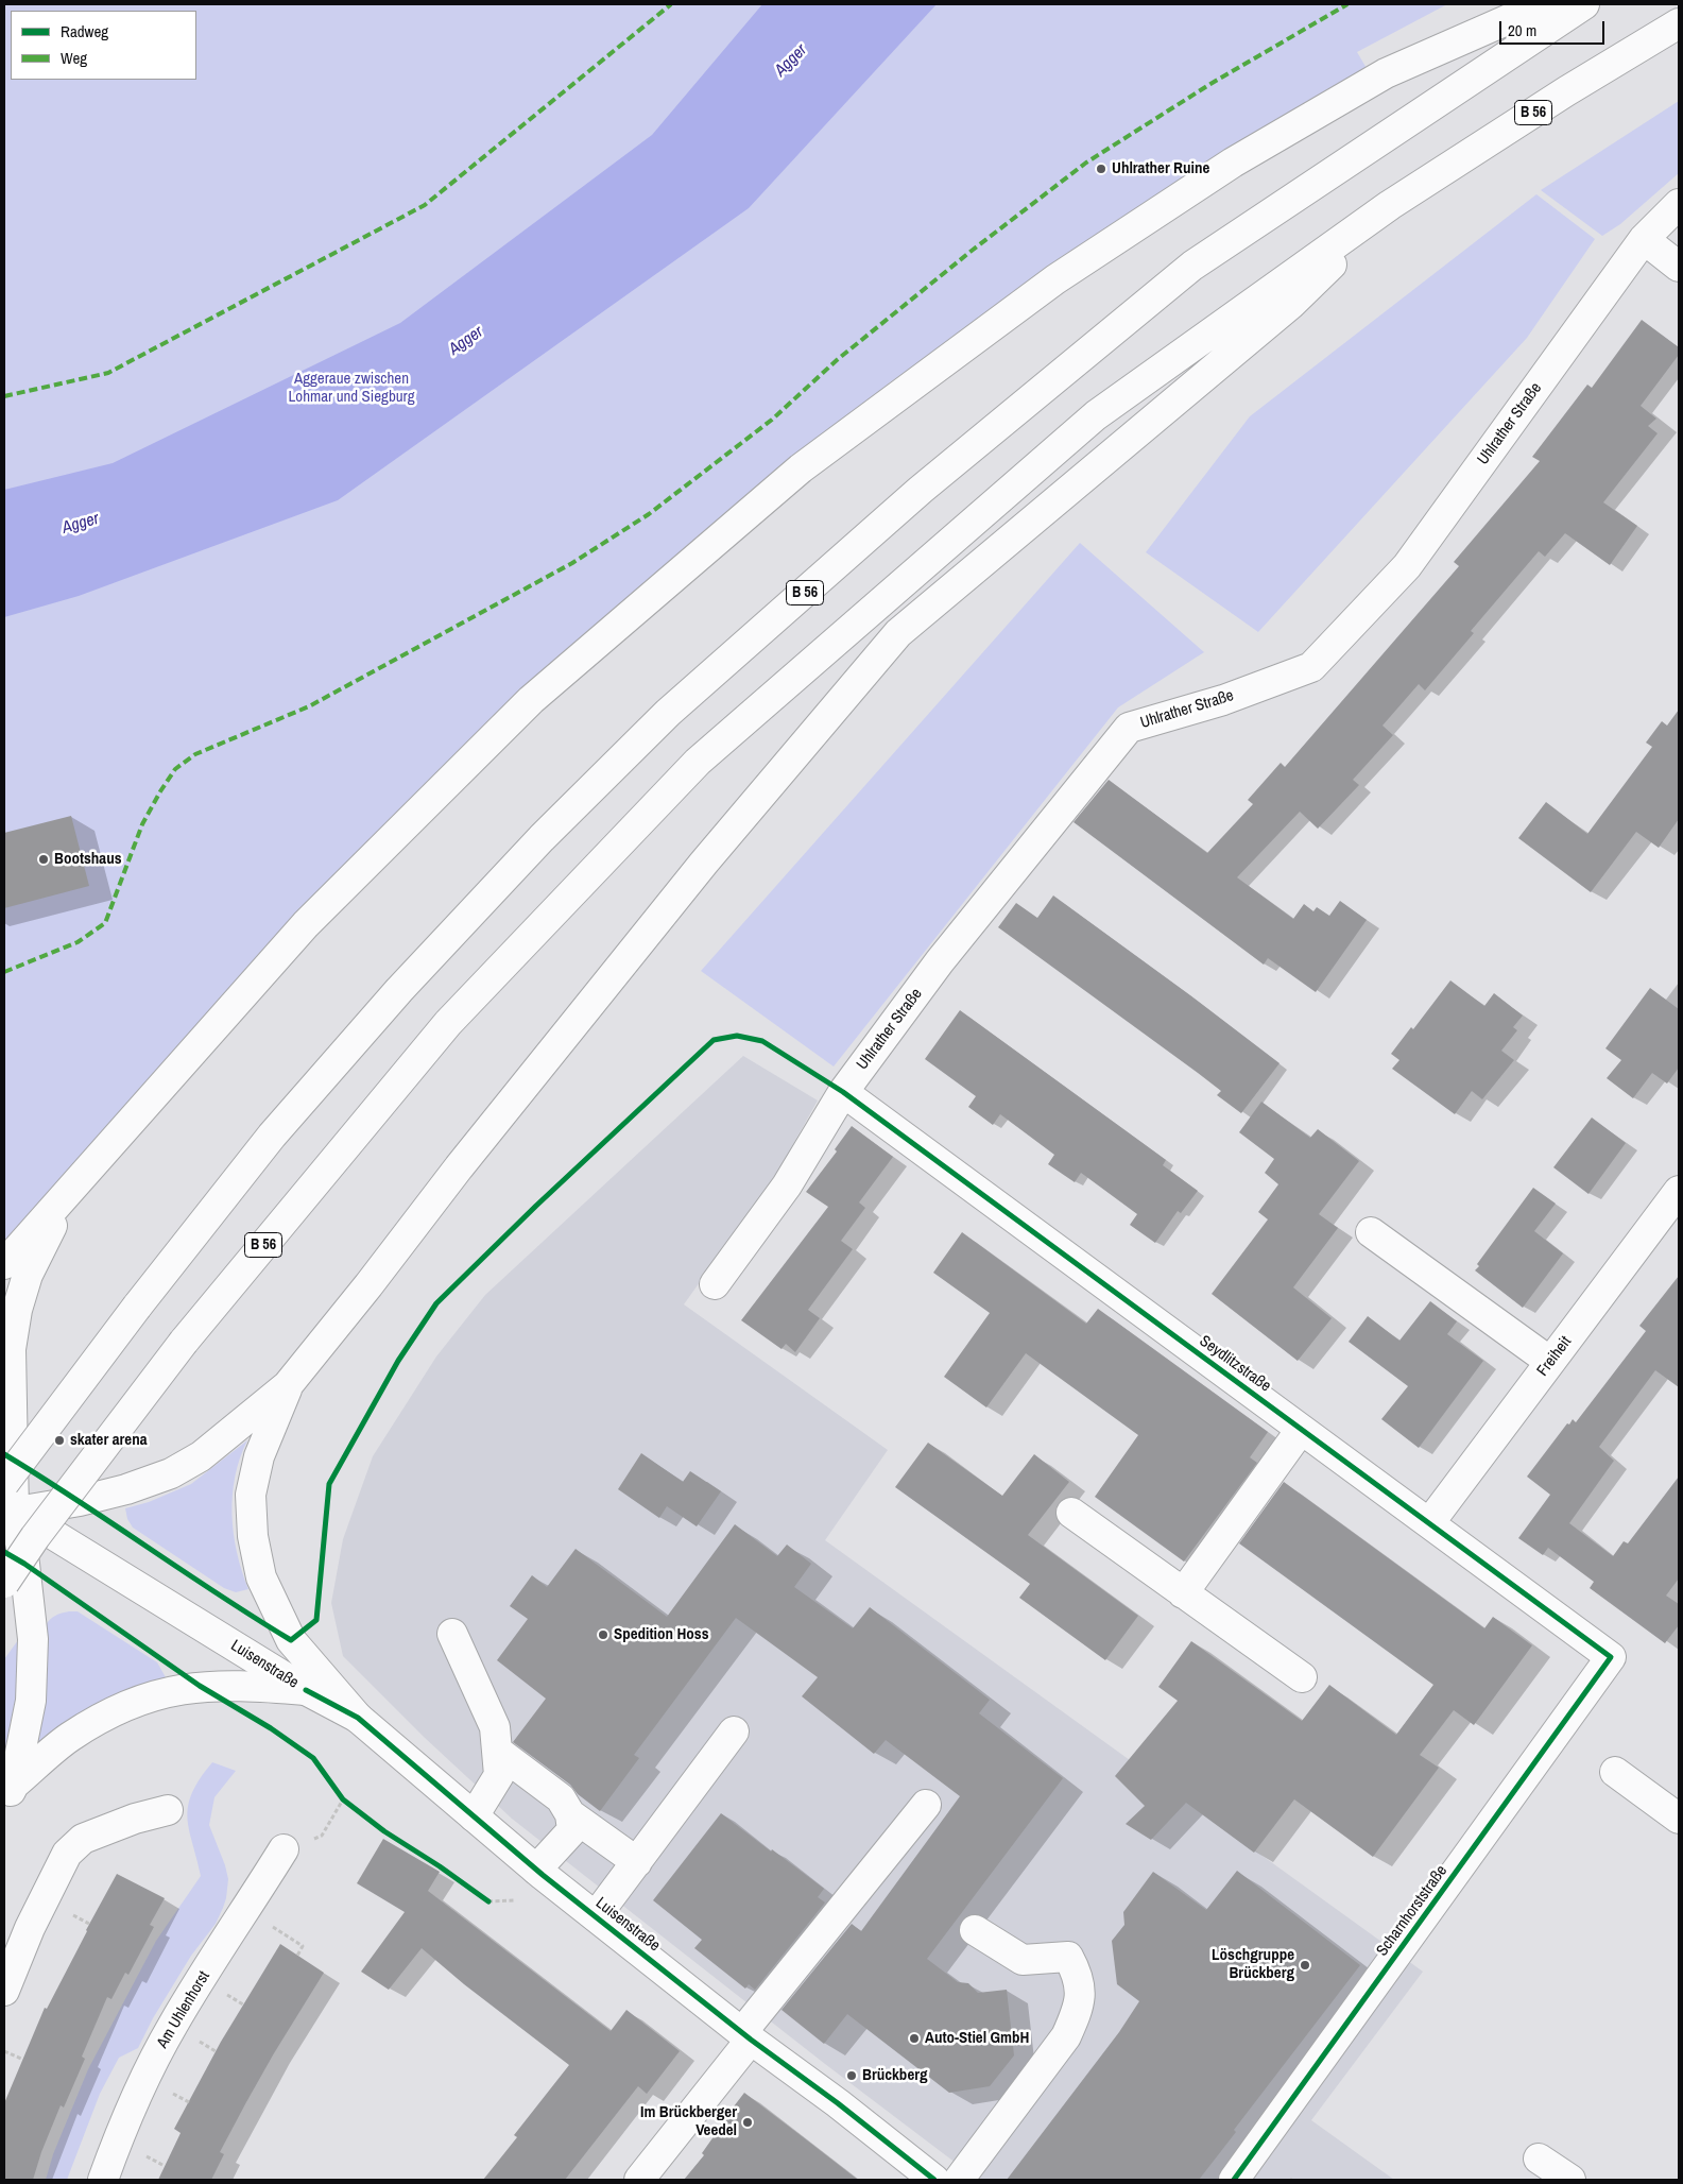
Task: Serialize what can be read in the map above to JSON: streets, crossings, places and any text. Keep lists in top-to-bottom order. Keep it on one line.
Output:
{"streets":{"main road":["B 56","Uhlrather Straße","Freiheit","Seydlitzstraße","Luisenstraße","Scharnhorststraße","Am Uhlenhorst"]},"crossings":[["Uhlrather Straße","Seydlitzstraße"],["Freiheit","Seydlitzstraße"],["Seydlitzstraße","Scharnhorststraße"]],"water":["Agger"],"parks":["Aggeraue zwischen Lohmar und Siegburg"],"places":["Uhlrather Ruine","Bootshaus","skater arena","Spedition Hoss","Löschgruppe Brückberg","Auto-Stiel GmbH","Brückberg","Im Brückberger Veedel"],"legend":["Radweg","Weg"],"scale_bar":"20 m"}
